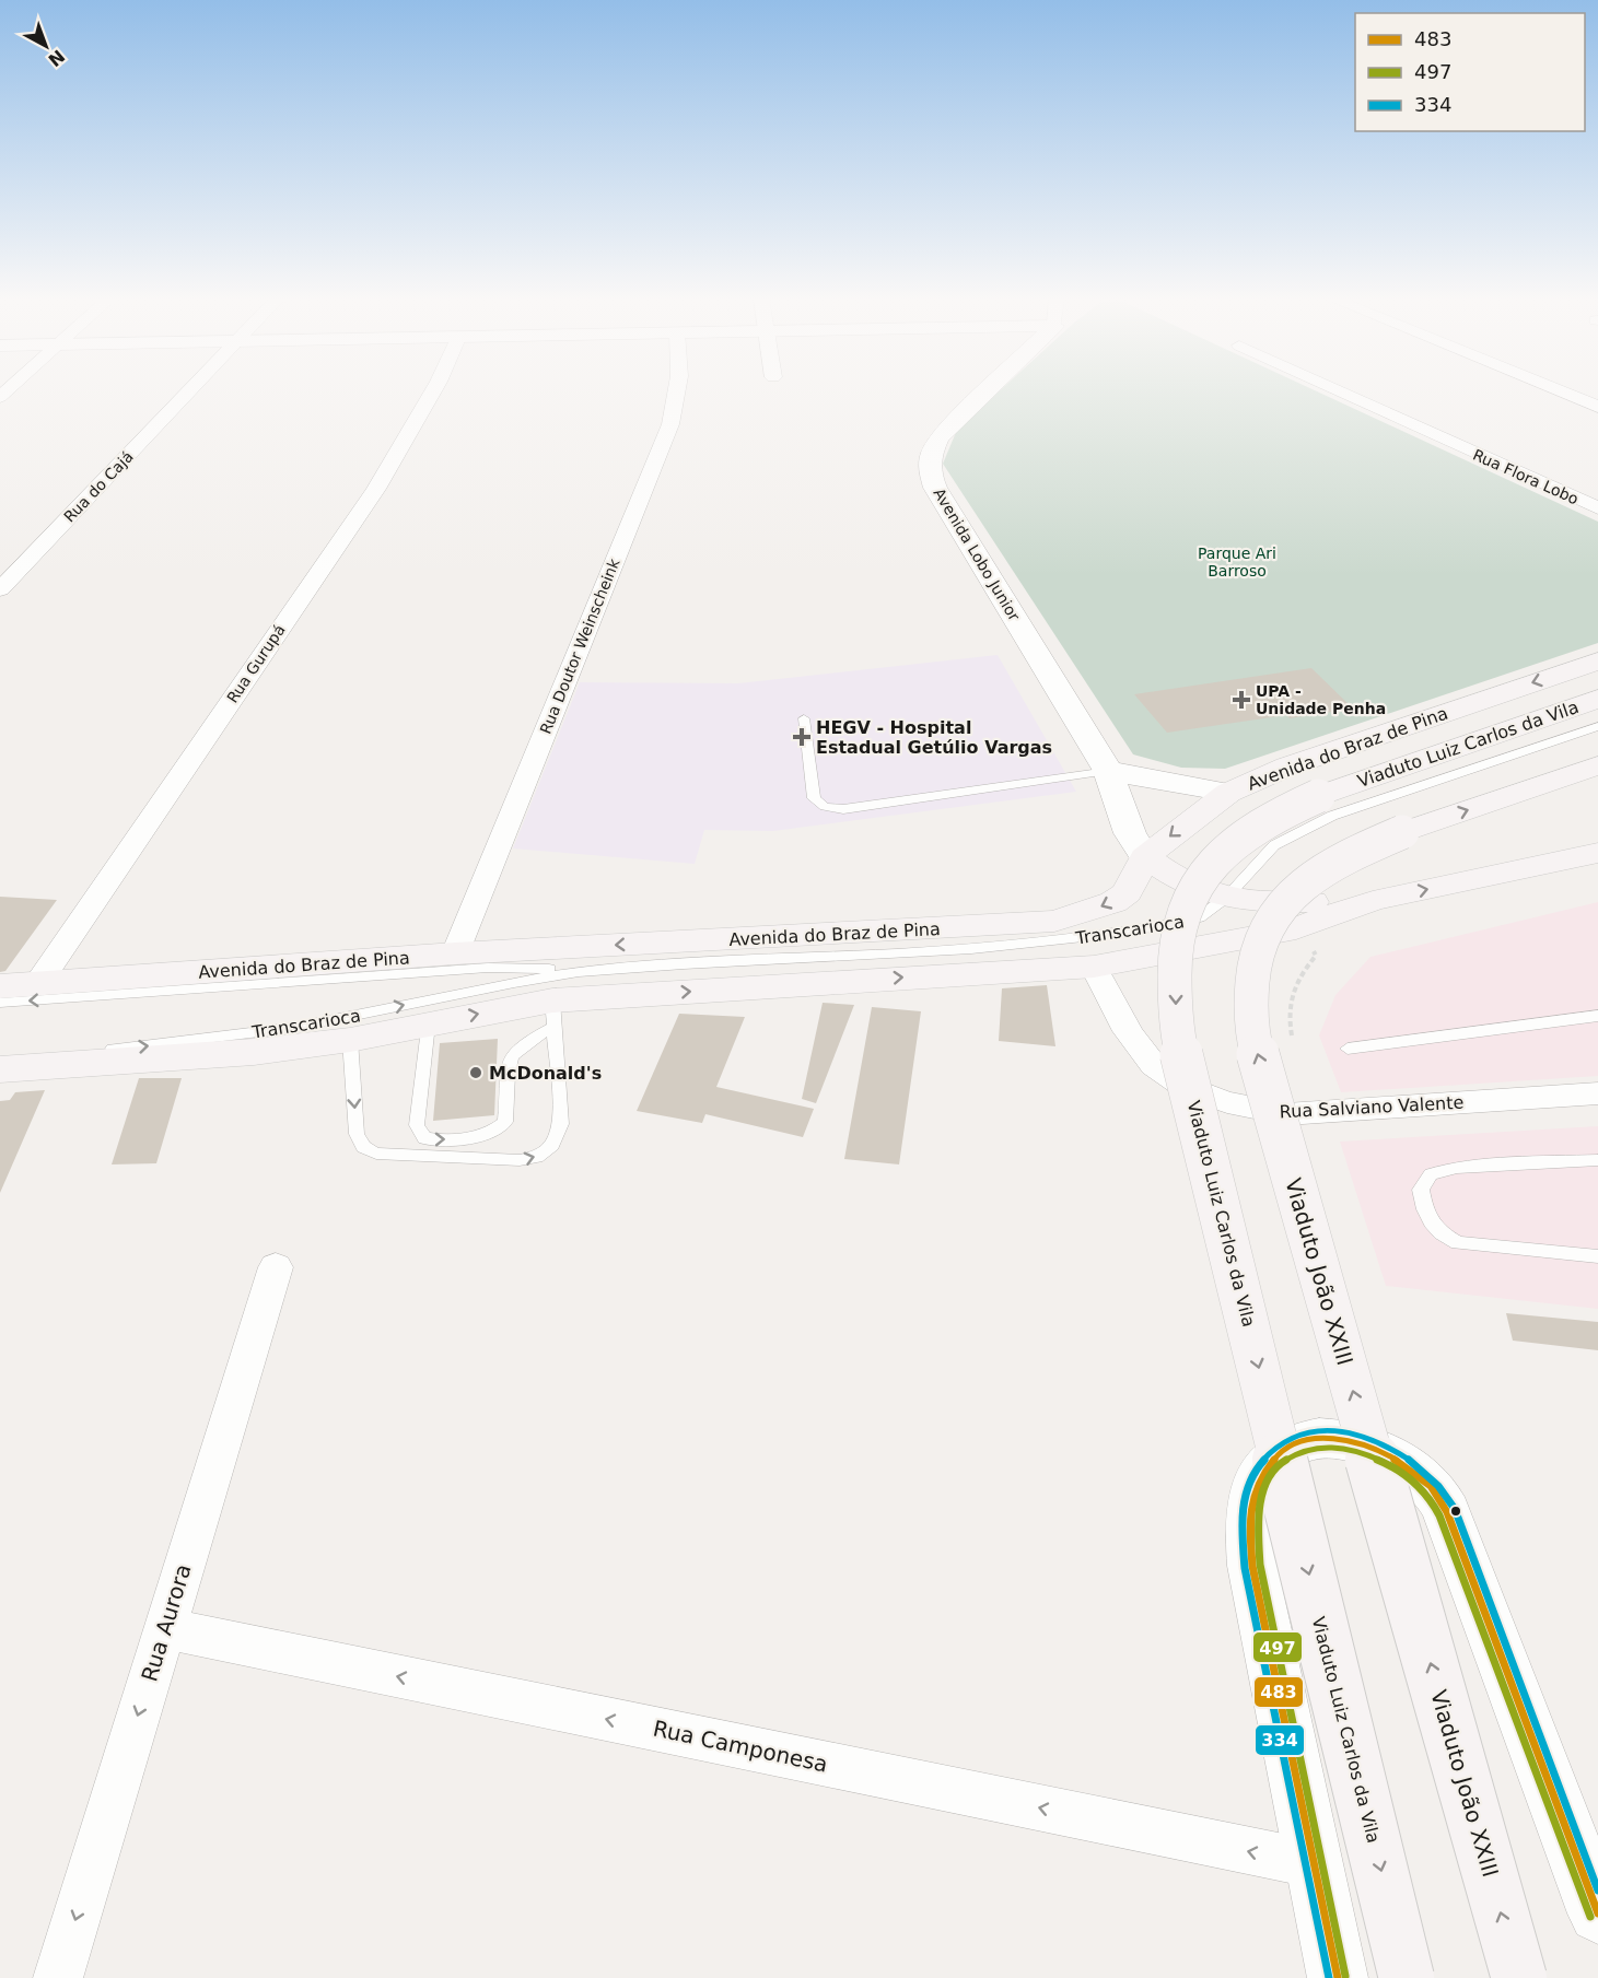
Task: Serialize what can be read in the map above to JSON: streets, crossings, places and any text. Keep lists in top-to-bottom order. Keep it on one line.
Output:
{"streets":{"main road":["Viaduto Luiz Carlos da Vila","Avenida do Braz de Pina","Viaduto João XXIII"],"street":["Rua Flora Lobo","Rua do Cajá","Avenida Lobo Junior","Rua Doutor Weinscheink","Rua Gurupá","Rua Salviano Valente","Rua Aurora","Rua Camponesa"],"lane":["Transcarioca"]},"crossings":[["Avenida Lobo Junior","Avenida do Braz de Pina"],["Rua Doutor Weinscheink","Avenida do Braz de Pina"],["Rua Gurupá","Avenida do Braz de Pina"],["Rua Aurora","Rua Camponesa"]],"one_way":["Viaduto Luiz Carlos da Vila","Viaduto João XXIII","Rua Aurora","Rua Camponesa"],"parks":["Parque Ari Barroso"],"places":{"health":["UPA - Unidade Penha","HEGV - Hospital Estadual Getúlio Vargas"],"other":["McDonald's"]},"lines":["transit line 334","transit line 483","transit line 497"],"legend":["483","497","334"],"north":"bottom right"}
